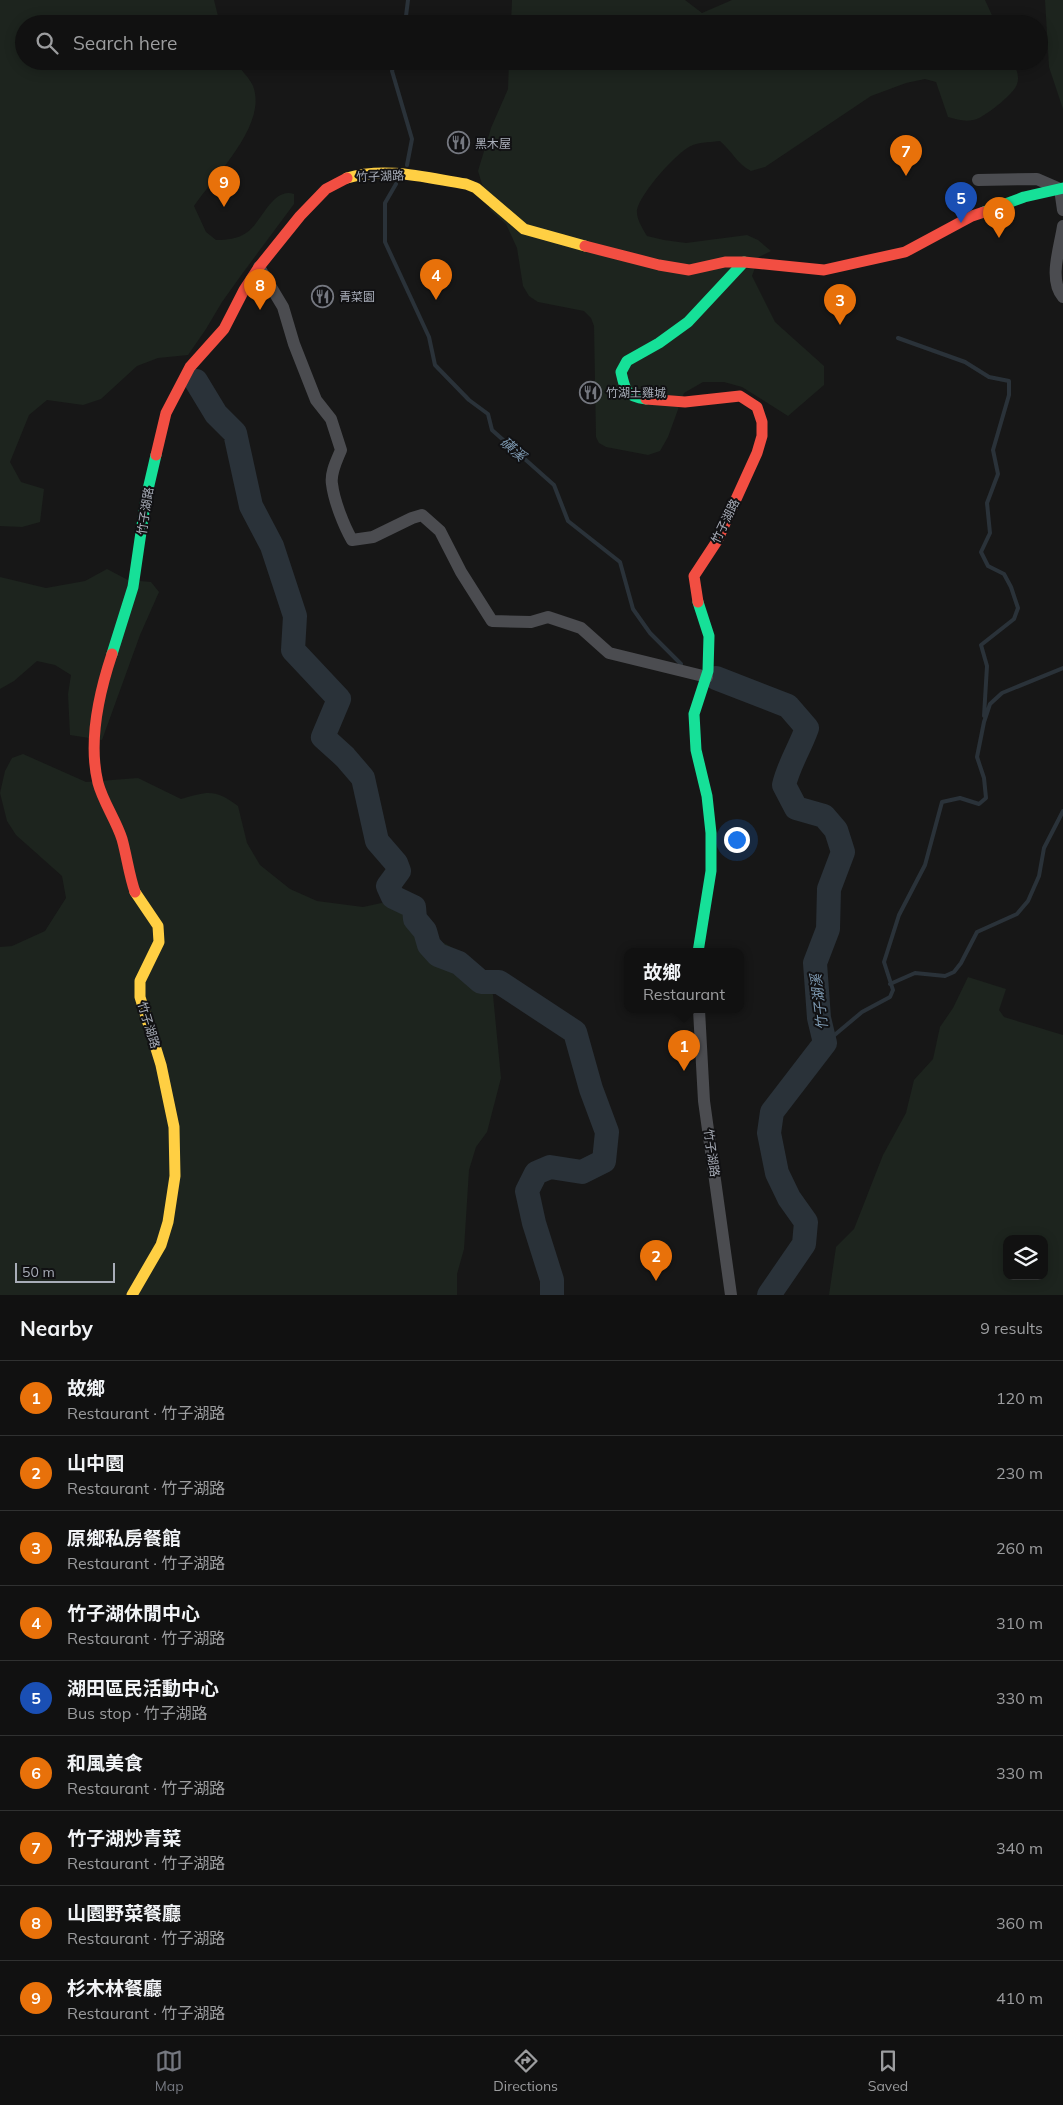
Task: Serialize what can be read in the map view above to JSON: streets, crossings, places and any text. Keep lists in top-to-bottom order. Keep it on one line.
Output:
{"streets":{"street":["竹子湖路"]},"water":["磺溪","竹子湖溪"],"places":{"restaurant":["黑木屋","青菜園","竹湖土雞城"]},"scale_bar":"50 m","page":{"search":"Search here","pins":["7","9","5","6","4","8","3","1","2"],"popup":["故鄉","Restaurant"],"scale":"50 m","heading":["Nearby","9 results"],"list":[{"mark":"1","name":"故鄉","note":"Restaurant · 竹子湖路","value":"120 m"},{"mark":"2","name":"山中園","note":"Restaurant · 竹子湖路","value":"230 m"},{"mark":"3","name":"原鄉私房餐館","note":"Restaurant · 竹子湖路","value":"260 m"},{"mark":"4","name":"竹子湖休閒中心","note":"Restaurant · 竹子湖路","value":"310 m"},{"mark":"5","name":"湖田區民活動中心","note":"Bus stop · 竹子湖路","value":"330 m"},{"mark":"6","name":"和風美食","note":"Restaurant · 竹子湖路","value":"330 m"},{"mark":"7","name":"竹子湖炒青菜","note":"Restaurant · 竹子湖路","value":"340 m"},{"mark":"8","name":"山園野菜餐廳","note":"Restaurant · 竹子湖路","value":"360 m"},{"mark":"9","name":"杉木林餐廳","note":"Restaurant · 竹子湖路","value":"410 m"}],"nav":["Map","Directions","Saved"]}}
